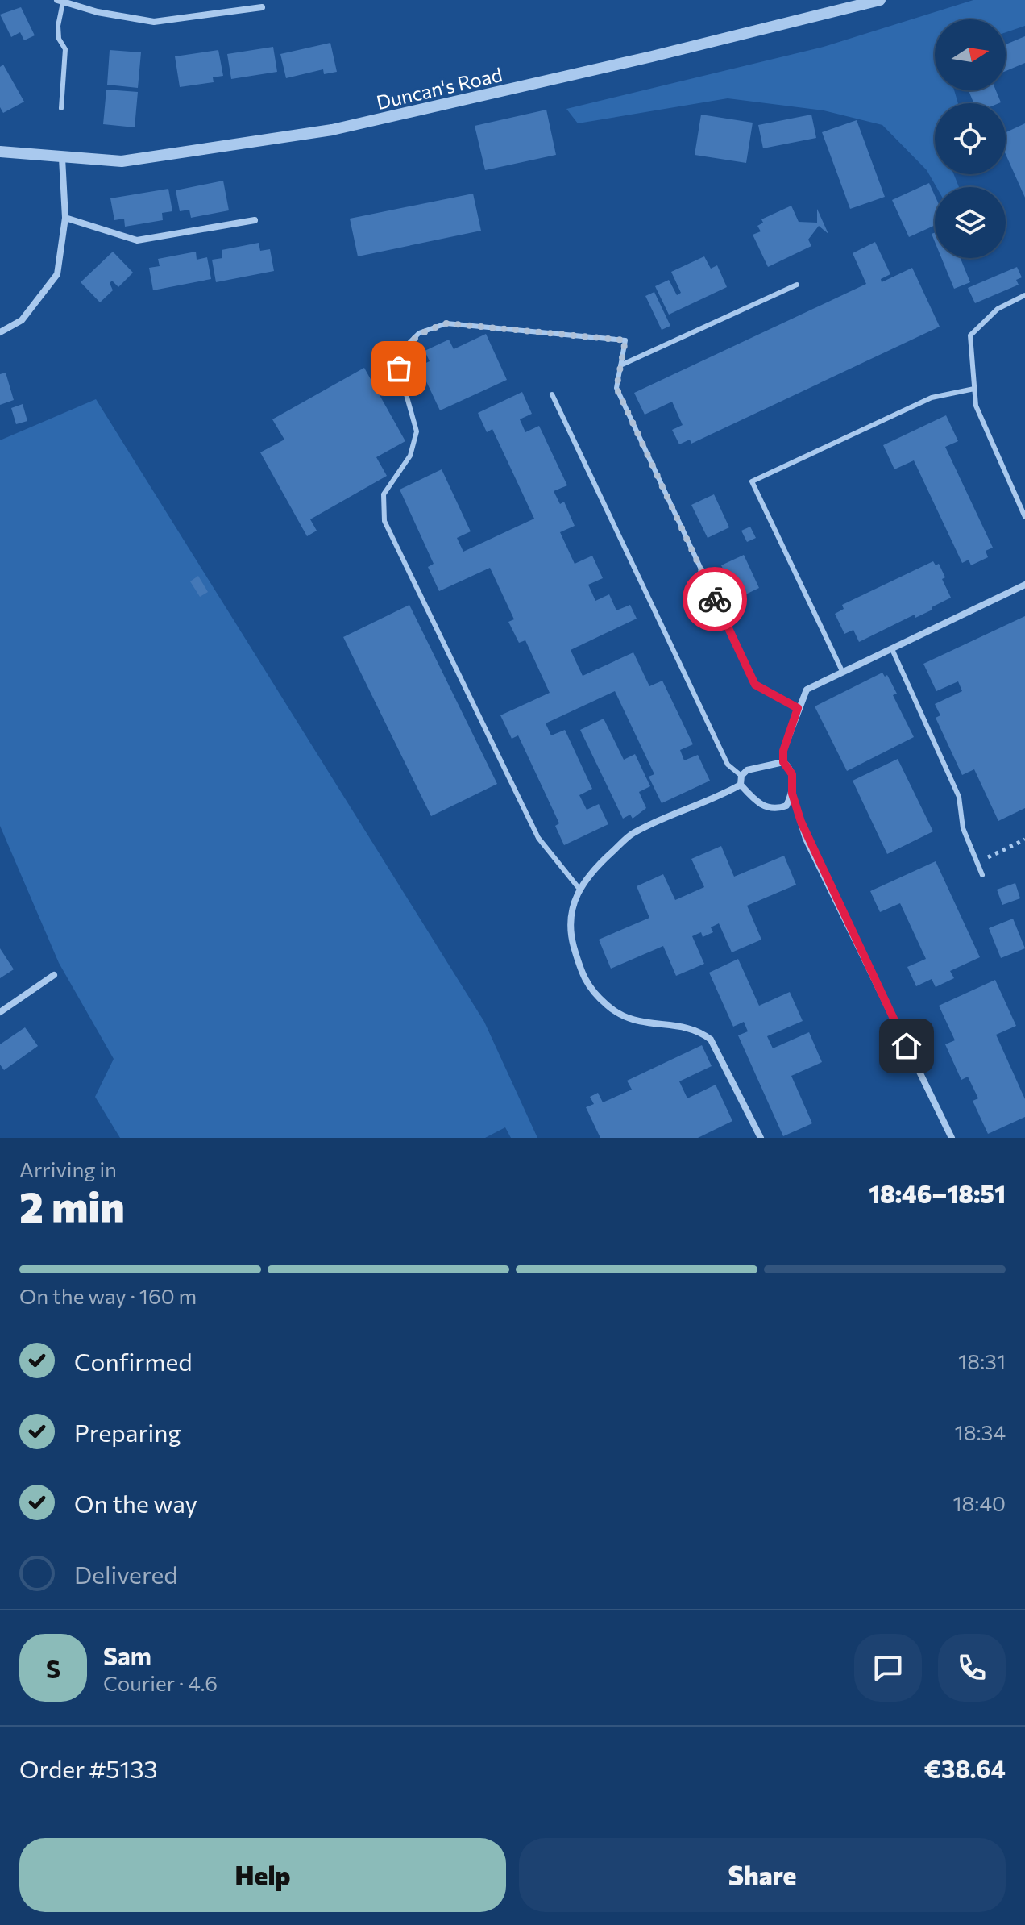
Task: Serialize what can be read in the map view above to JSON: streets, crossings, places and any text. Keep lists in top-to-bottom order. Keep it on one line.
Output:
{"streets":{"street":["Duncan's Road"]},"north":"right","page":{"heading":["2 min","Arriving in","18:46–18:51"],"panel":["Sam","Courier · 4.6","Order #5133","€38.64"],"bar":"On the way · 160 m","list":[["Confirmed","18:31"],["Preparing","18:34"],["On the way","18:40"],"Delivered"],"round":"S","buttons":["Help","Share"]}}
